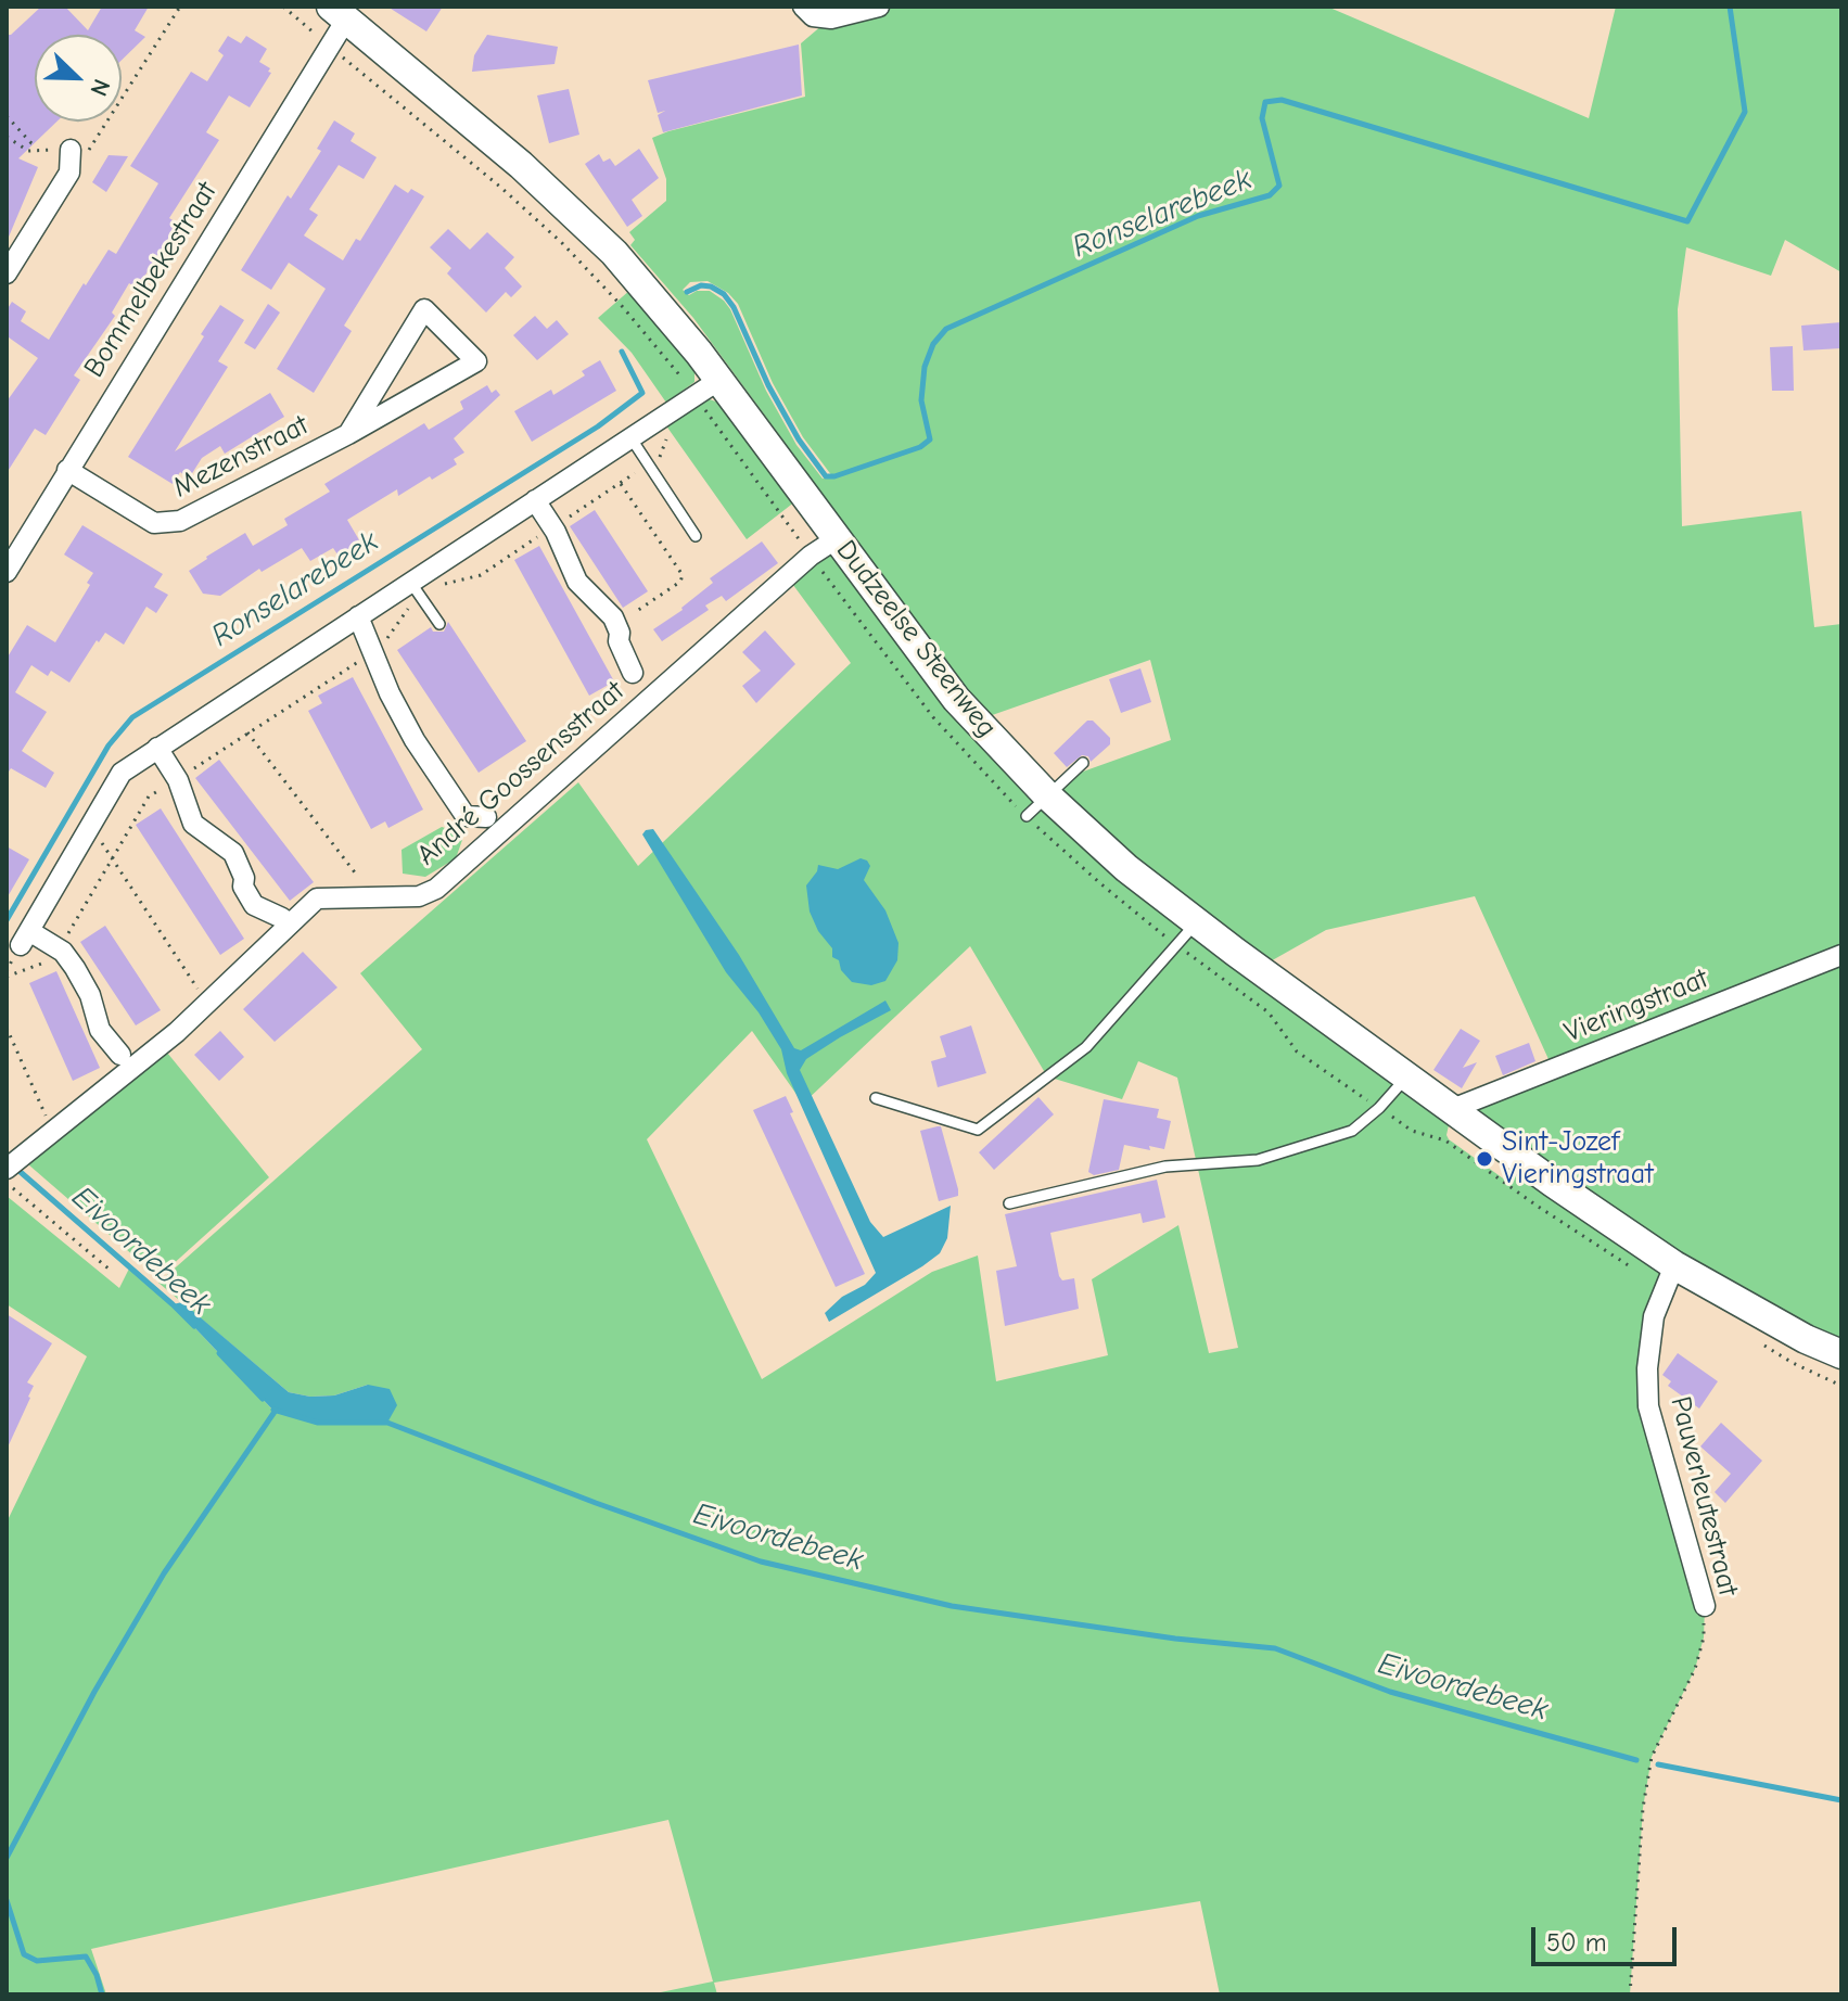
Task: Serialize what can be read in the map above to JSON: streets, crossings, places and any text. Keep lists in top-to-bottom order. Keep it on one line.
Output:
{"streets":{"main road":["Dudzeelse Steenweg"],"street":["Bommelbekestraat","Mezenstraat","André Goossensstraat","Vieringstraat","Pauverleutestraat"]},"crossings":[["Bommelbekestraat","Mezenstraat"],["Bommelbekestraat","Dudzeelse Steenweg"],["Dudzeelse Steenweg","André Goossensstraat"],["Dudzeelse Steenweg","Vieringstraat"],["Dudzeelse Steenweg","Pauverleutestraat"]],"water":["Ronselarebeek","Eivoordebeek"],"places":["Sint-Jozef Vieringstraat"],"scale_bar":"50 m","north":"bottom right"}
